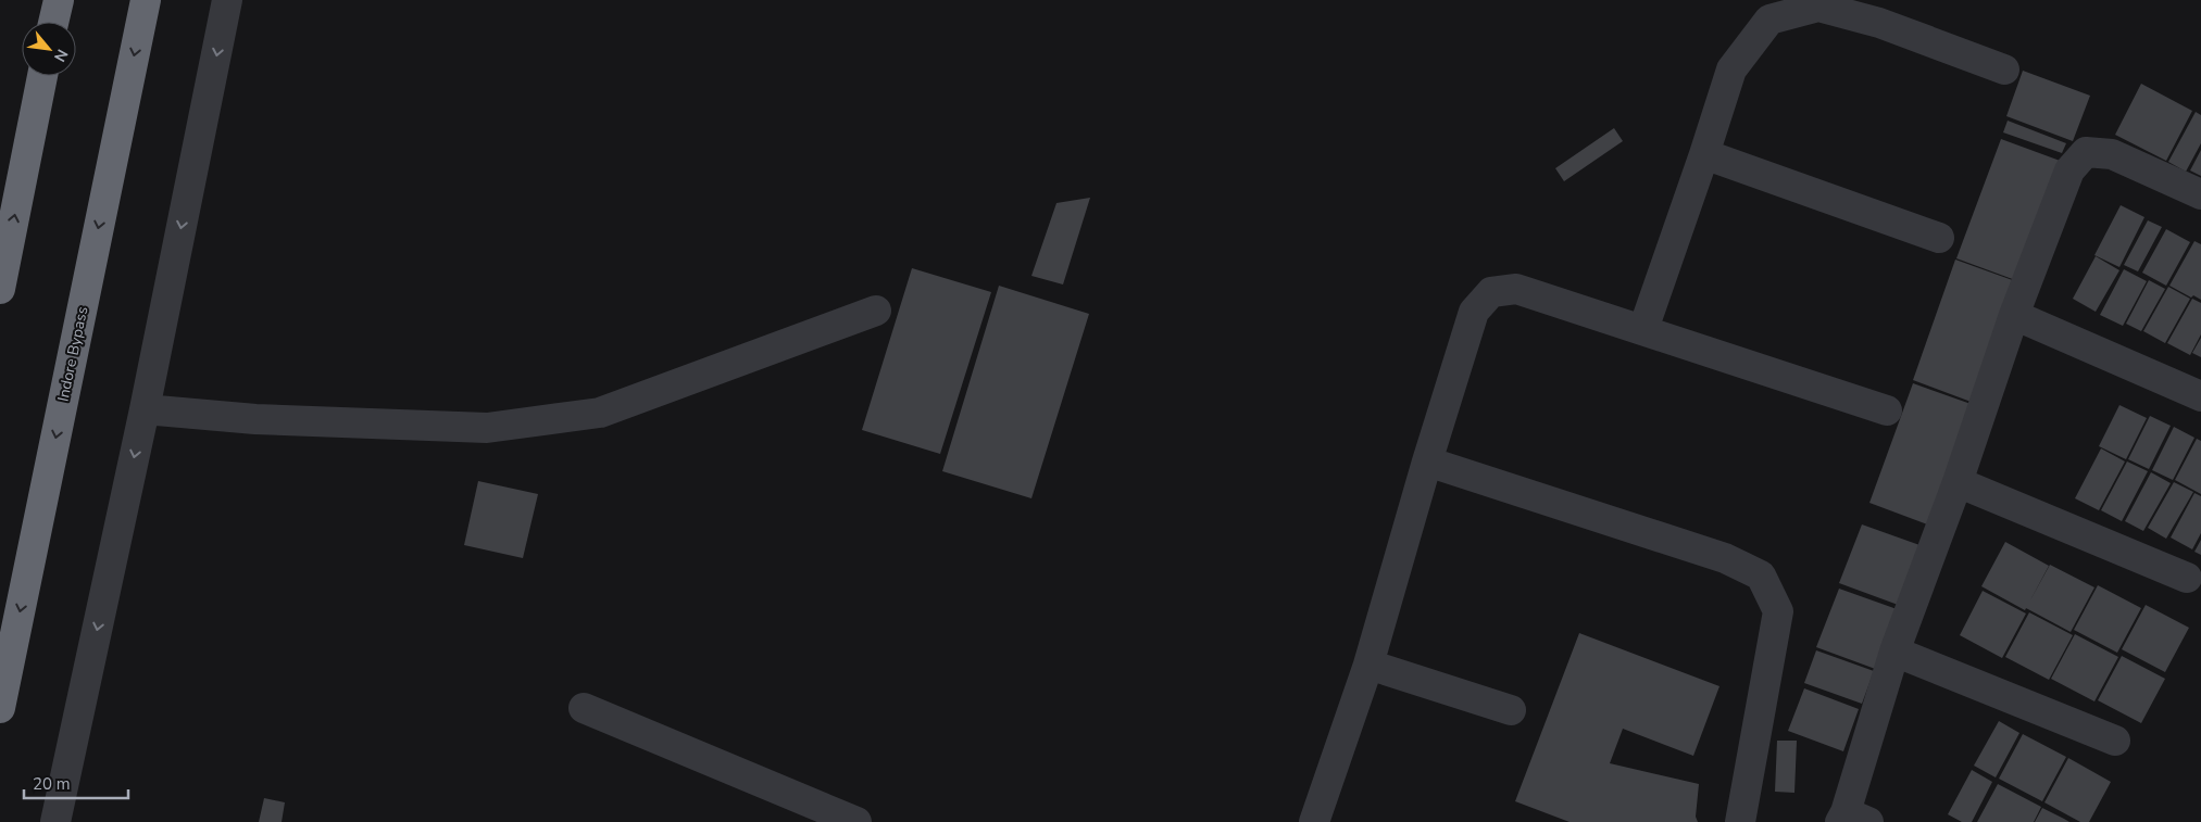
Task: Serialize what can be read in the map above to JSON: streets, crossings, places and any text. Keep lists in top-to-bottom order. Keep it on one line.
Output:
{"streets":{"highway":["Indore Bypass"]},"scale_bar":"20 m","north":"bottom right"}
